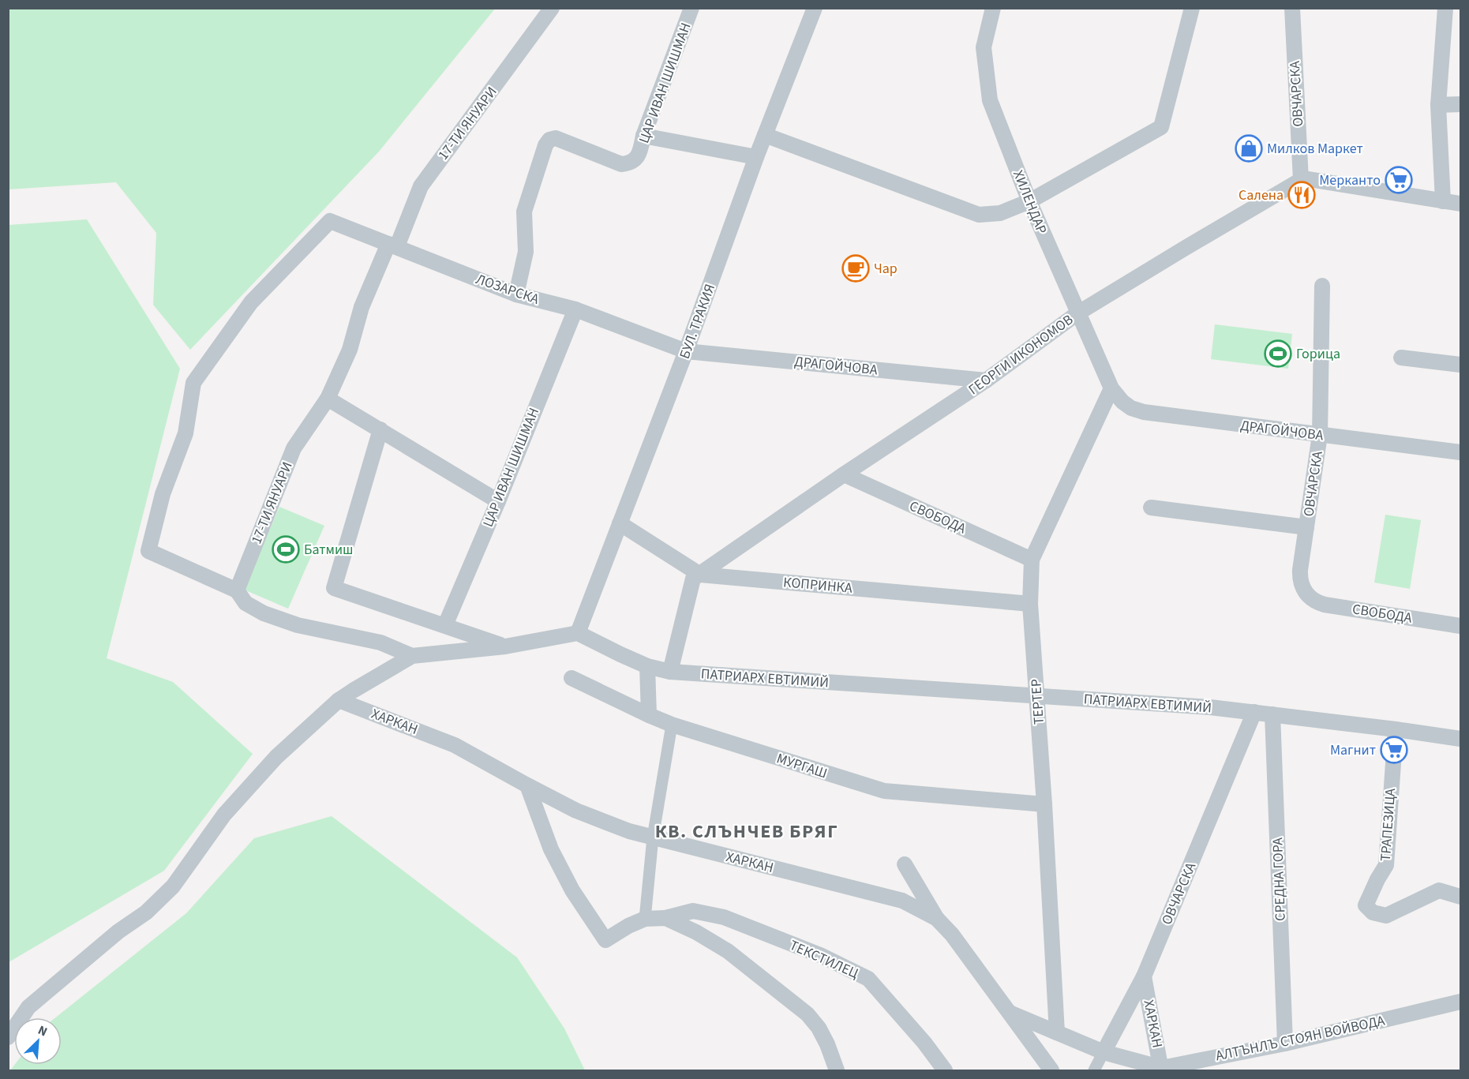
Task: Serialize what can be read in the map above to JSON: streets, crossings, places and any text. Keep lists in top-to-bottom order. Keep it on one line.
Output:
{"streets":{"street":["ЦАР ИВАН ШИШМАН","ОВЧАРСКА","17-ТИ ЯНУАРИ","ХИЛЕНДАР","ЛОЗАРСКА","БУЛ. ТРАКИЯ","ГЕОРГИ ИКОНОМОВ","ДРАГОЙЧОВА","СВОБОДА","КОПРИНКА","ПАТРИАРХ ЕВТИМИЙ","ТЕРТЕР","ХАРКАН","МУРГАШ","ТРАПЕЗИЦА","СРЕДНА ГОРА","ТЕКСТИЛЕЦ","АЛТЪНЛЪ СТОЯН ВОЙВОДА"]},"crossings":[["ЦАР ИВАН ШИШМАН","ЛОЗАРСКА"],["ОВЧАРСКА","ГЕОРГИ ИКОНОМОВ"],["ОВЧАРСКА","ДРАГОЙЧОВА"],["ОВЧАРСКА","СВОБОДА"],["ОВЧАРСКА","ПАТРИАРХ ЕВТИМИЙ"],["ОВЧАРСКА","ХАРКАН"],["ОВЧАРСКА","АЛТЪНЛЪ СТОЯН ВОЙВОДА"],["17-ТИ ЯНУАРИ","ЛОЗАРСКА"],["ХИЛЕНДАР","ГЕОРГИ ИКОНОМОВ"],["ХИЛЕНДАР","ДРАГОЙЧОВА"],["ХИЛЕНДАР","ТЕРТЕР"],["ЛОЗАРСКА","БУЛ. ТРАКИЯ"],["ЛОЗАРСКА","ДРАГОЙЧОВА"],["БУЛ. ТРАКИЯ","ДРАГОЙЧОВА"],["БУЛ. ТРАКИЯ","КОПРИНКА"],["БУЛ. ТРАКИЯ","ПАТРИАРХ ЕВТИМИЙ"],["ГЕОРГИ ИКОНОМОВ","ДРАГОЙЧОВА"],["ГЕОРГИ ИКОНОМОВ","СВОБОДА"],["ГЕОРГИ ИКОНОМОВ","КОПРИНКА"],["ГЕОРГИ ИКОНОМОВ","ПАТРИАРХ ЕВТИМИЙ"],["ДРАГОЙЧОВА","ТЕРТЕР"],["СВОБОДА","ТЕРТЕР"],["КОПРИНКА","ТЕРТЕР"],["ПАТРИАРХ ЕВТИМИЙ","ТЕРТЕР"],["ПАТРИАРХ ЕВТИМИЙ","ТРАПЕЗИЦА"],["ПАТРИАРХ ЕВТИМИЙ","СРЕДНА ГОРА"],["ТЕРТЕР","МУРГАШ"],["ТЕРТЕР","АЛТЪНЛЪ СТОЯН ВОЙВОДА"],["ХАРКАН","ТЕКСТИЛЕЦ"],["ХАРКАН","АЛТЪНЛЪ СТОЯН ВОЙВОДА"],["СРЕДНА ГОРА","АЛТЪНЛЪ СТОЯН ВОЙВОДА"]],"districts":["КВ. СЛЪНЧЕВ БРЯГ"],"places":{"shop":["Милков Маркет"],"supermarket":["Мерканто","Магнит"],"restaurant":["Салена"],"cafe":["Чар"],"sports":["Горица","Батмиш"]},"north":"top right"}
